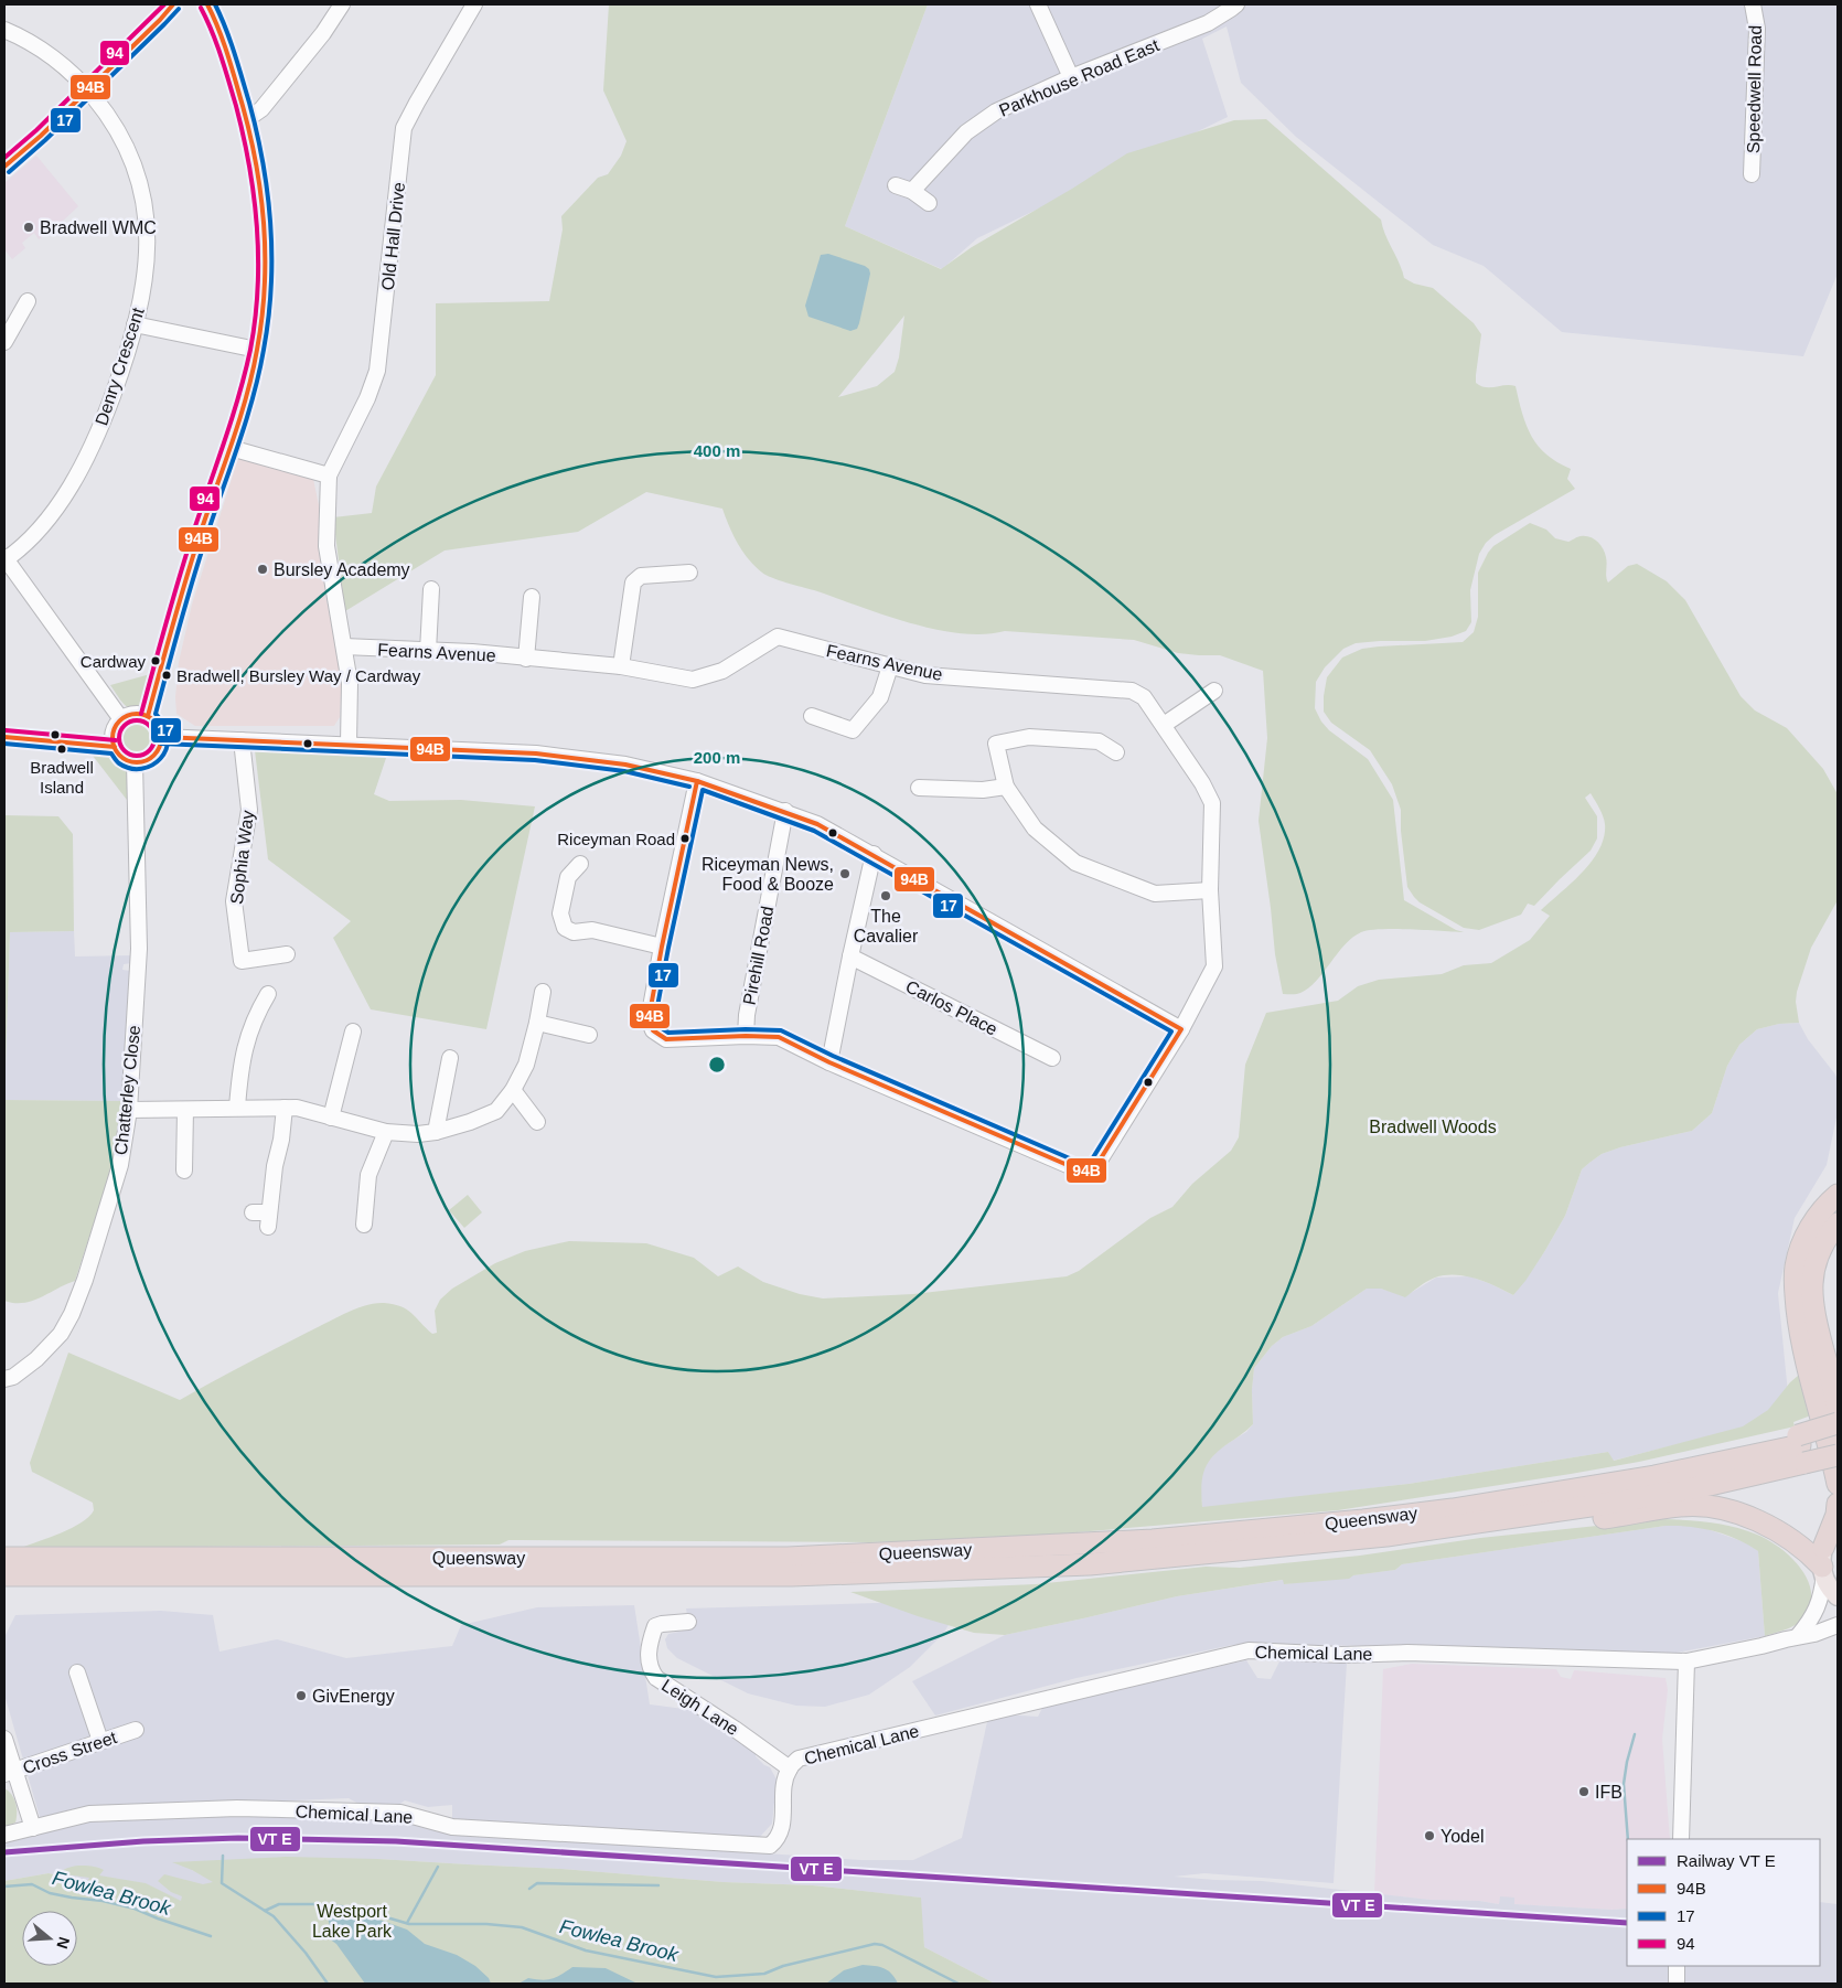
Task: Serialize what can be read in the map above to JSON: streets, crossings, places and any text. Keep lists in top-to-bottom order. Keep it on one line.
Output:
{"streets":{"highway":["Queensway"],"street":["Parkhouse Road East","Speedwell Road","Old Hall Drive","Denry Crescent","Fearns Avenue","Sophia Way","Pirehill Road","Carlos Place","Chatterley Close","Chemical Lane","Leigh Lane","Cross Street"]},"crossings":[["Fearns Avenue","Pirehill Road"],["Chemical Lane","Leigh Lane"]],"water":["Fowlea Brook"],"parks":["Bradwell Woods","Westport Lake Park"],"places":["Bradwell WMC","Bursley Academy","Cardway","Bradwell, Bursley Way / Cardway","Bradwell Island","Riceyman Road","Riceyman News, Food & Booze","The Cavalier","GivEnergy","IFB","Yodel"],"lines":["transit line 94B","transit line 17","transit line 94"],"legend":["Railway VT E","94B","17","94"],"north":"right","rings":["400 m","200 m"]}
